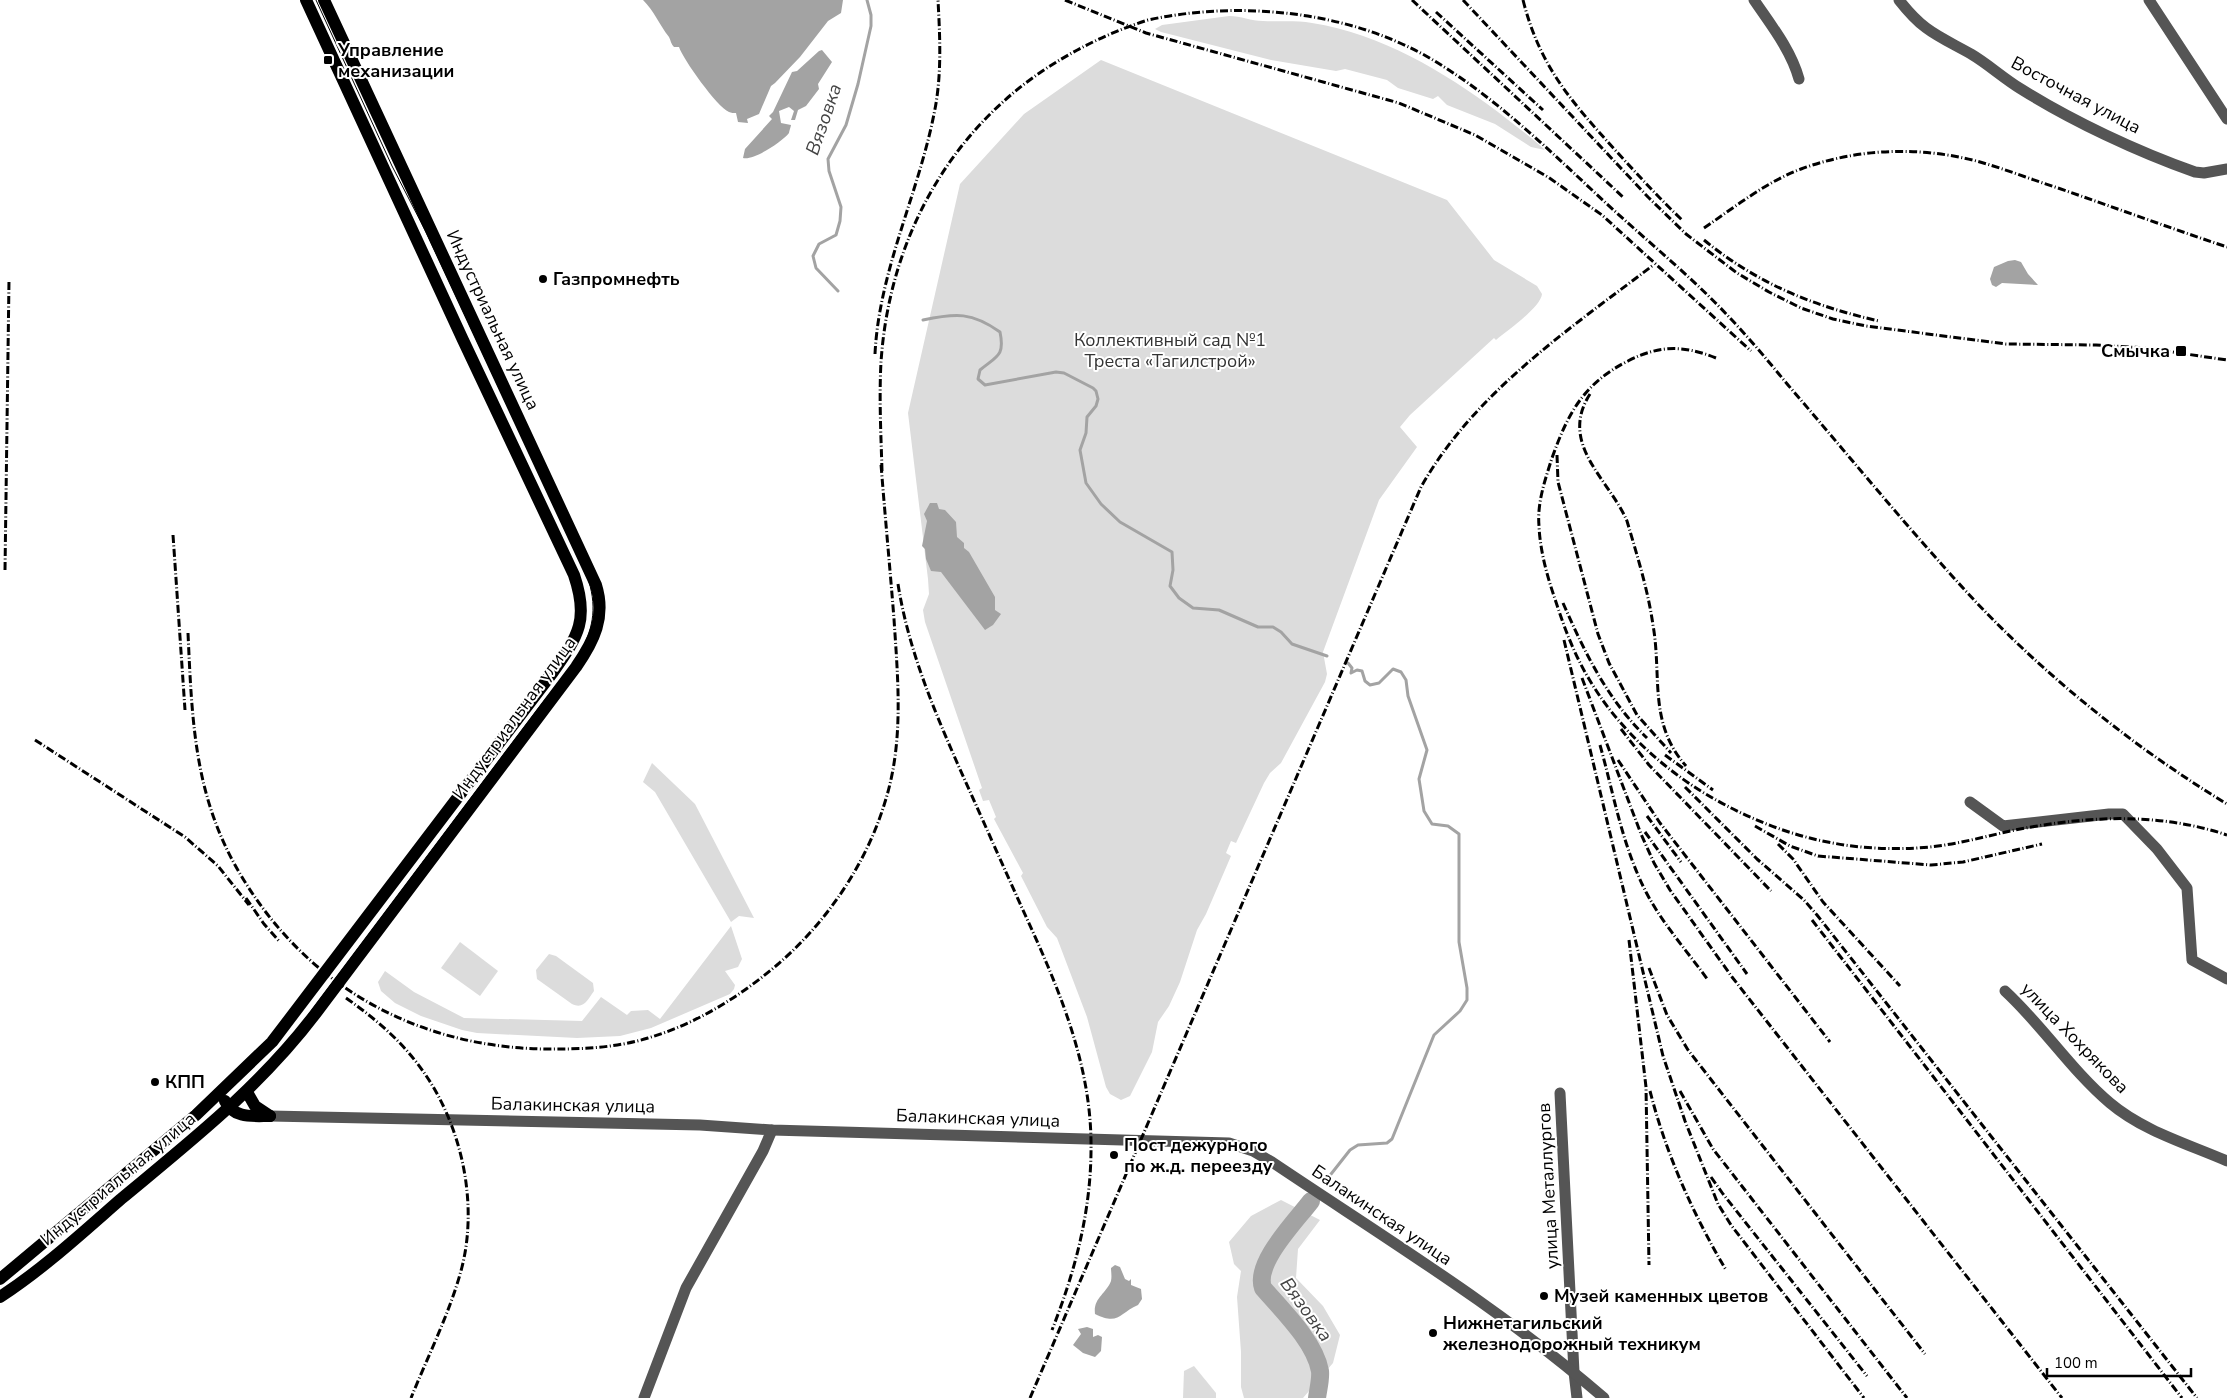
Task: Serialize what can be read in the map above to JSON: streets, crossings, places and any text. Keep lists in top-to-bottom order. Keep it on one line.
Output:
{"streets":{"main road":["Индустриальная улица"],"street":["Восточная улица","улица Хохрякова","Балакинская улица","улица Металлургов"]},"crossings":[["Балакинская улица","улица Металлургов"]],"water":["Вязовка"],"parks":["Коллективный сад №1 Треста «Тагилстрой»"],"places":{"transit":["Управление механизации","Смычка"],"other":["Газпромнефть","КПП","Пост дежурного по ж.д. переезду","Музей каменных цветов","Нижнетагильский железнодорожный техникум"]},"scale_bar":"100 m"}
